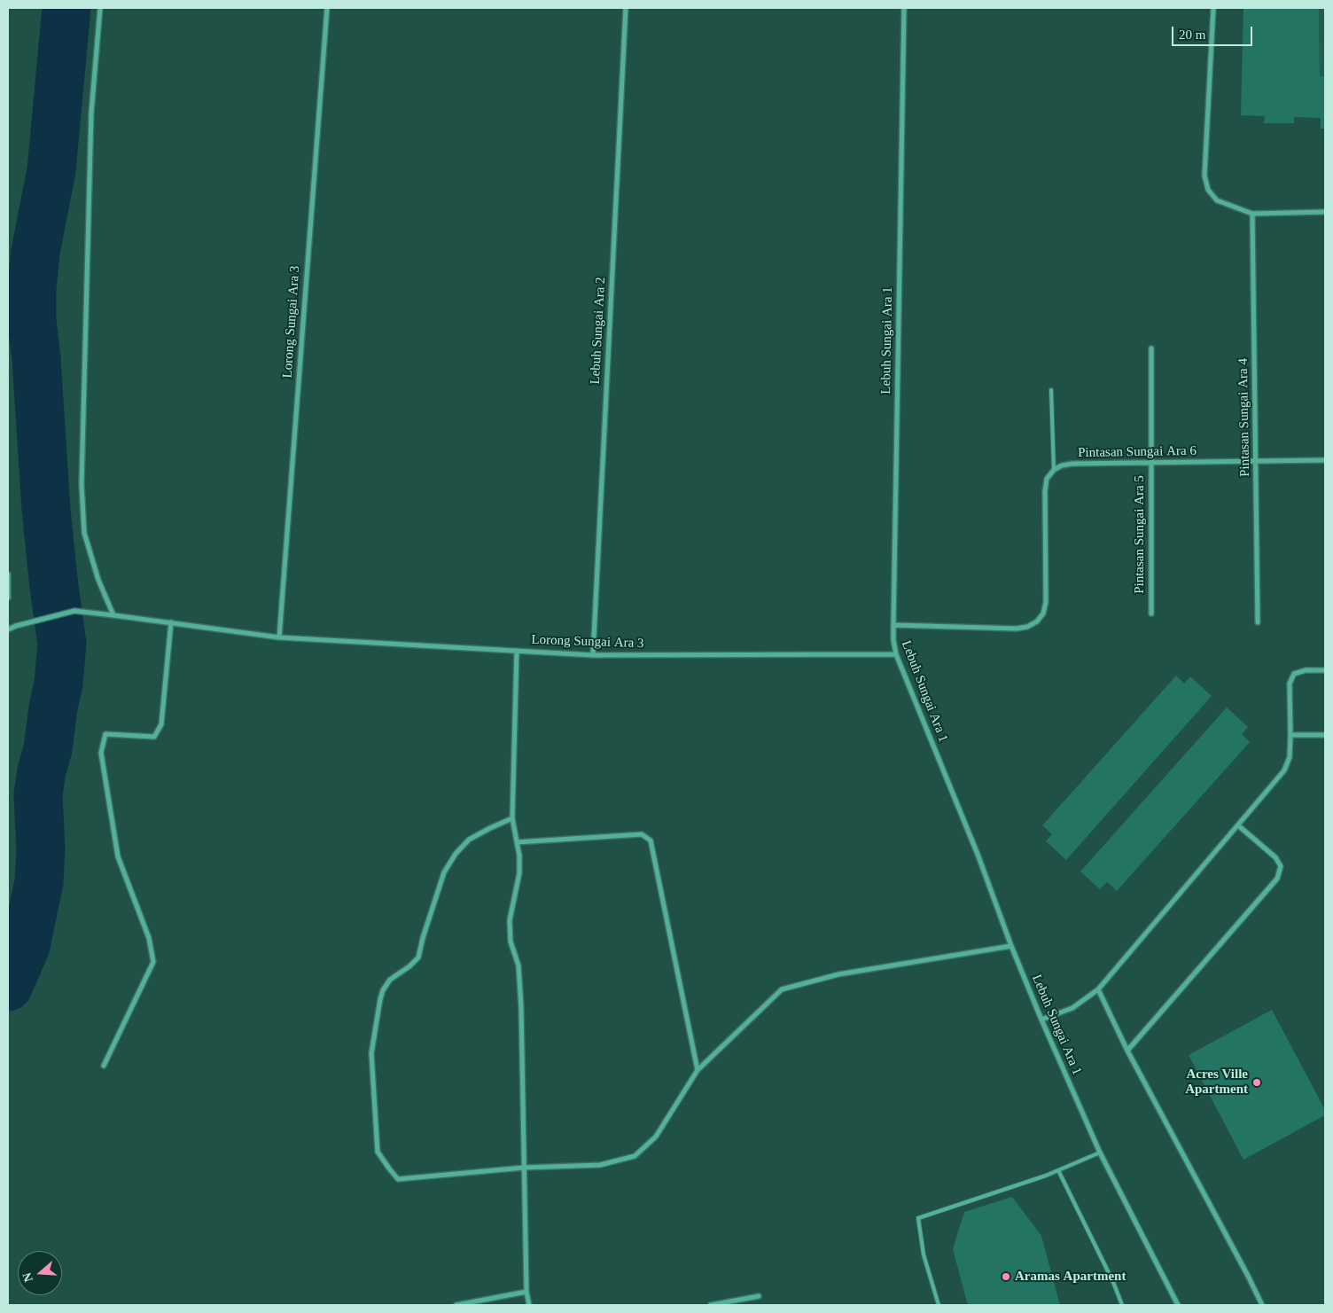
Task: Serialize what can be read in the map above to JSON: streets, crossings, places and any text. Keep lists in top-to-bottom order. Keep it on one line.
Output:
{"streets":{"street":["Lorong Sungai Ara 3","Lebuh Sungai Ara 2","Lebuh Sungai Ara 1","Pintasan Sungai Ara 4","Pintasan Sungai Ara 6","Pintasan Sungai Ara 5"]},"crossings":[["Lorong Sungai Ara 3","Lebuh Sungai Ara 2"],["Lorong Sungai Ara 3","Lebuh Sungai Ara 1"],["Pintasan Sungai Ara 4","Pintasan Sungai Ara 6"],["Pintasan Sungai Ara 6","Pintasan Sungai Ara 5"]],"places":["Acres Ville Apartment","Aramas Apartment"],"scale_bar":"20 m","north":"left"}
